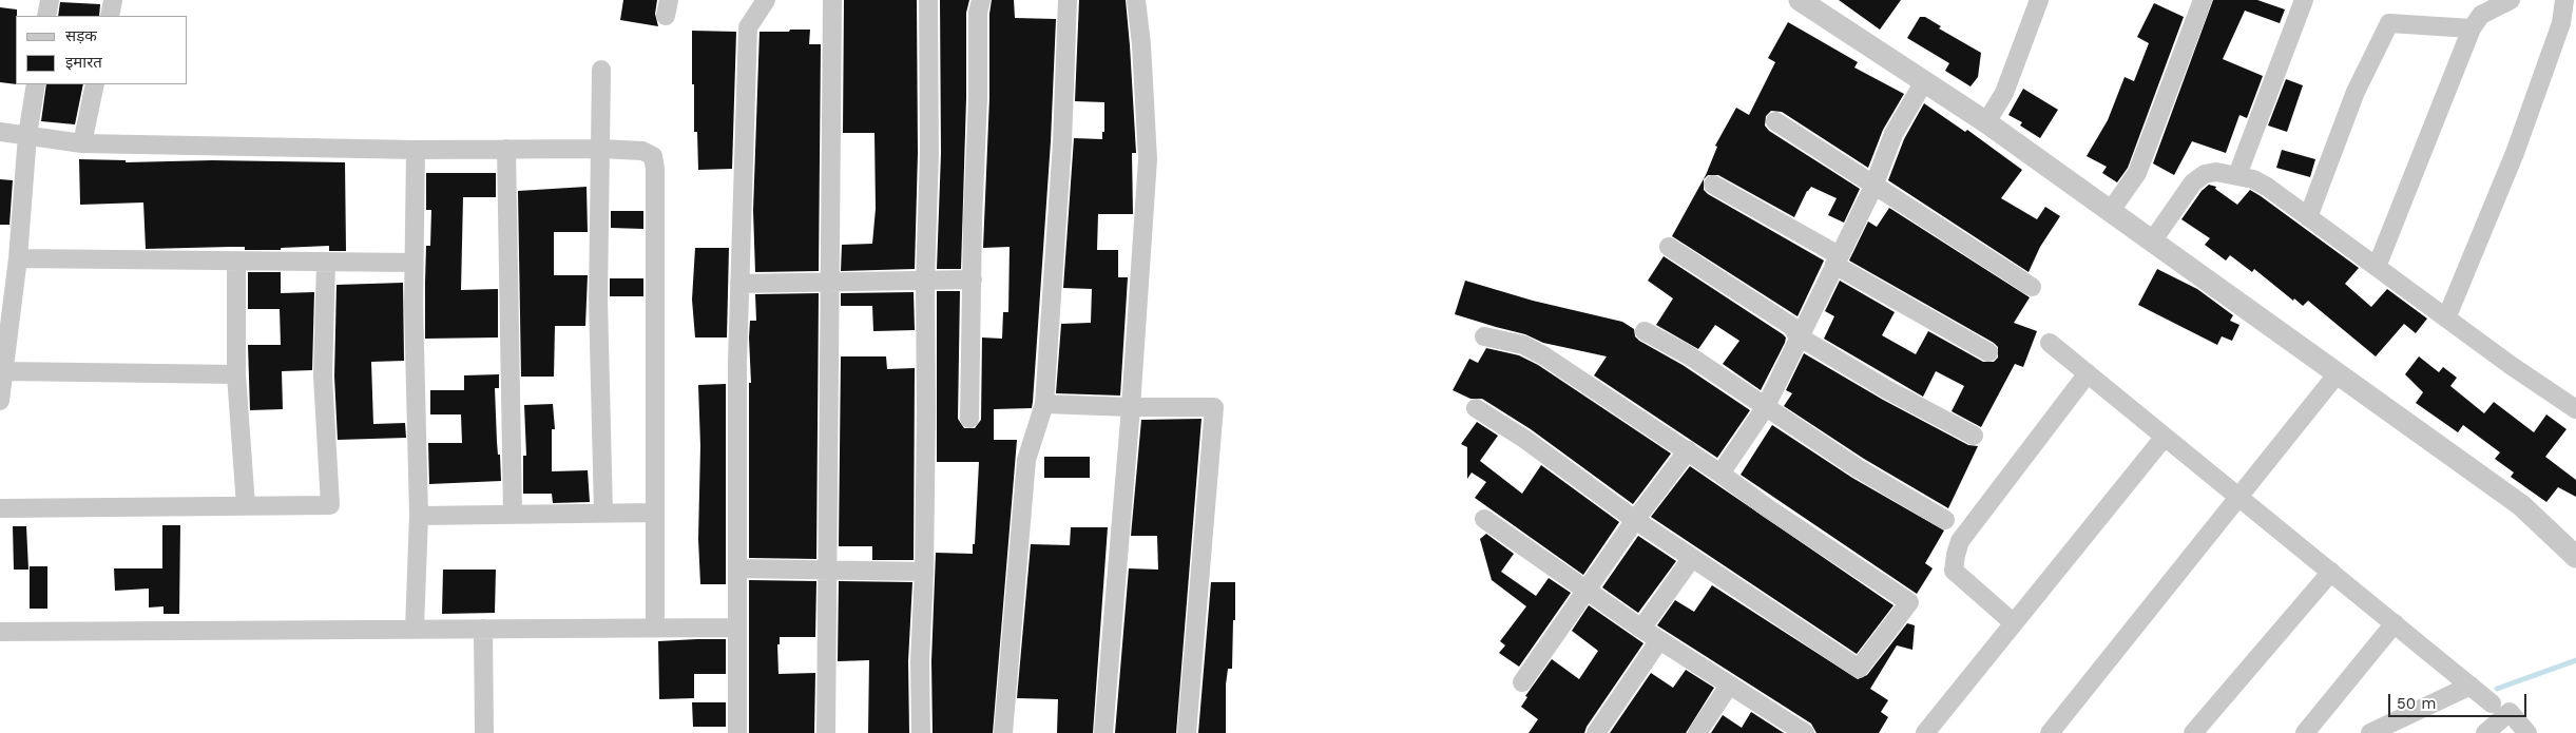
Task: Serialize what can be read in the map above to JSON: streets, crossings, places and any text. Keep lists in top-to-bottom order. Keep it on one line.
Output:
{"legend":["सड़क","इमारत"],"scale_bar":"50 m"}
